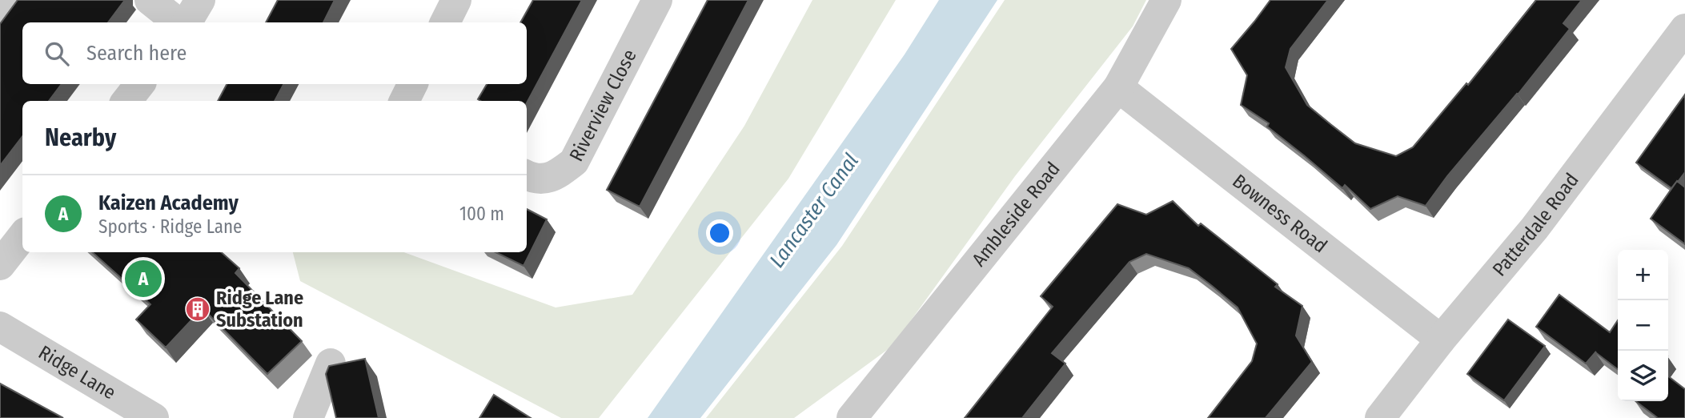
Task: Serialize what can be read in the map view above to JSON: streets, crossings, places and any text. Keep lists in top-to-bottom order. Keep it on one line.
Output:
{"streets":{"street":["Riverview Close","Bowness Road","Ambleside Road","Patterdale Road","Ridge Lane"]},"crossings":[["Bowness Road","Ambleside Road"],["Bowness Road","Patterdale Road"]],"water":["Lancaster Canal"],"places":{"building":["Ridge Lane Substation"]},"page":{"search":"Search here","heading":"Nearby","list":[{"mark":"A","name":"Kaizen Academy","note":"Sports · Ridge Lane","value":"100 m"}],"map_buttons":["+","−"],"pins":"A"}}
